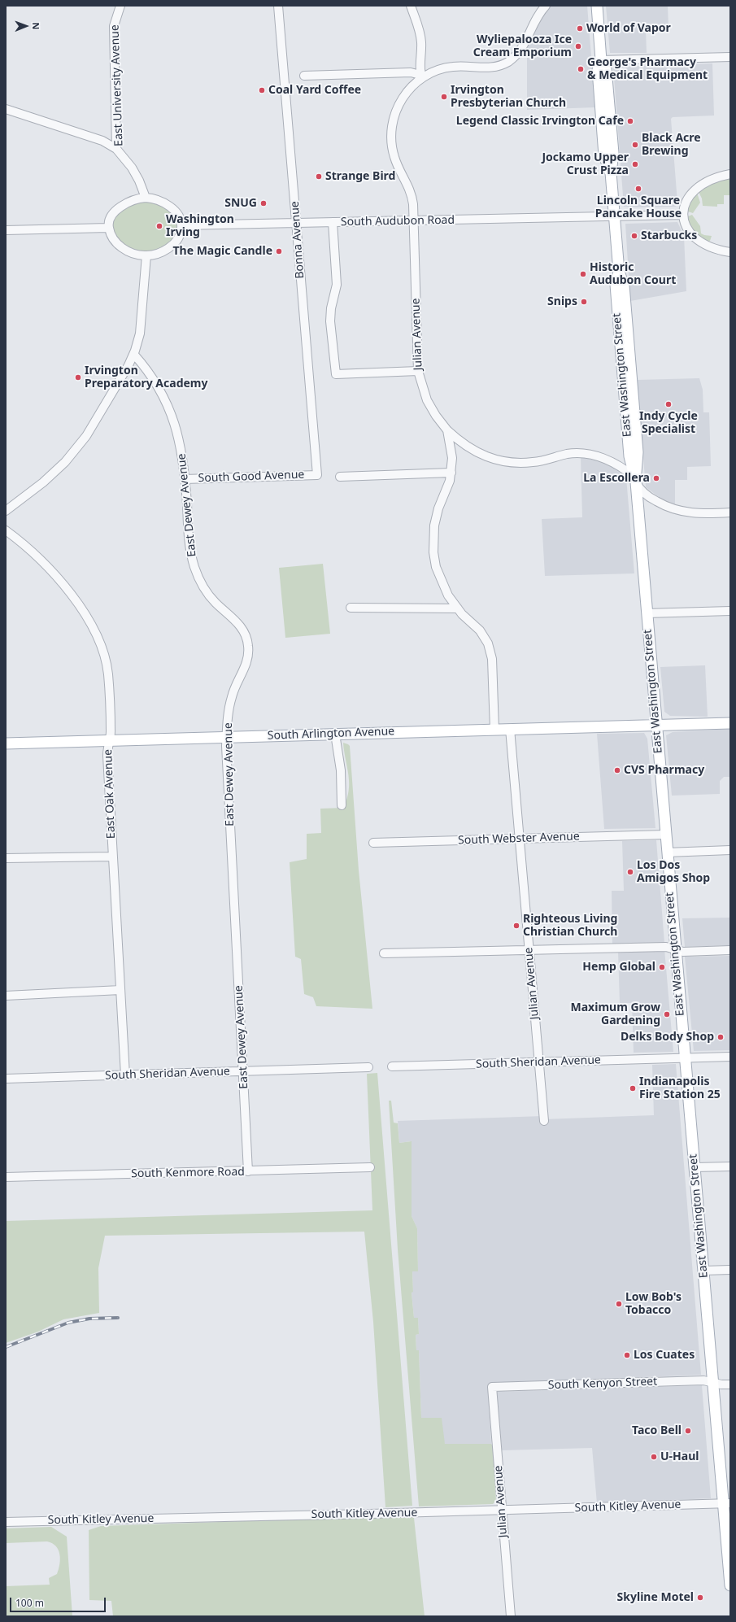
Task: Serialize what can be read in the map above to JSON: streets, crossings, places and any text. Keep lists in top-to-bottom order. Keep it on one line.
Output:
{"streets":{"main road":["East Washington Street","South Arlington Avenue"],"street":["East University Avenue","South Audubon Road","Bonna Avenue","Julian Avenue","South Good Avenue","East Dewey Avenue","East Oak Avenue","South Webster Avenue","South Sheridan Avenue","South Kenmore Road","South Kenyon Street","South Kitley Avenue"]},"crossings":[["East University Avenue","South Audubon Road"],["South Audubon Road","Bonna Avenue"],["South Audubon Road","Julian Avenue"],["South Audubon Road","East Washington Street"],["Bonna Avenue","South Good Avenue"],["Julian Avenue","South Arlington Avenue"],["Julian Avenue","South Webster Avenue"],["Julian Avenue","South Sheridan Avenue"],["Julian Avenue","South Kenyon Street"],["Julian Avenue","South Kitley Avenue"],["East Washington Street","South Arlington Avenue"],["East Washington Street","South Webster Avenue"],["East Washington Street","South Sheridan Avenue"],["East Washington Street","South Kenyon Street"],["East Washington Street","South Kitley Avenue"],["South Good Avenue","East Dewey Avenue"],["East Dewey Avenue","South Arlington Avenue"],["East Dewey Avenue","South Sheridan Avenue"],["East Dewey Avenue","South Kenmore Road"],["South Arlington Avenue","East Oak Avenue"],["East Oak Avenue","South Sheridan Avenue"]],"places":["World of Vapor","Wyliepalooza Ice Cream Emporium","George's Pharmacy & Medical Equipment","Coal Yard Coffee","Irvington Presbyterian Church","Legend Classic Irvington Cafe","Black Acre Brewing","Jockamo Upper Crust Pizza","Strange Bird","Lincoln Square Pancake House","SNUG","Washington Irving","Starbucks","The Magic Candle","Historic Audubon Court","Snips","Irvington Preparatory Academy","Indy Cycle Specialist","La Escollera","CVS Pharmacy","Los Dos Amigos Shop","Righteous Living Christian Church","Hemp Global","Maximum Grow Gardening","Delks Body Shop","Indianapolis Fire Station 25","Low Bob's Tobacco","Los Cuates","Taco Bell","U-Haul","Skyline Motel"],"scale_bar":"100 m","north":"right"}
